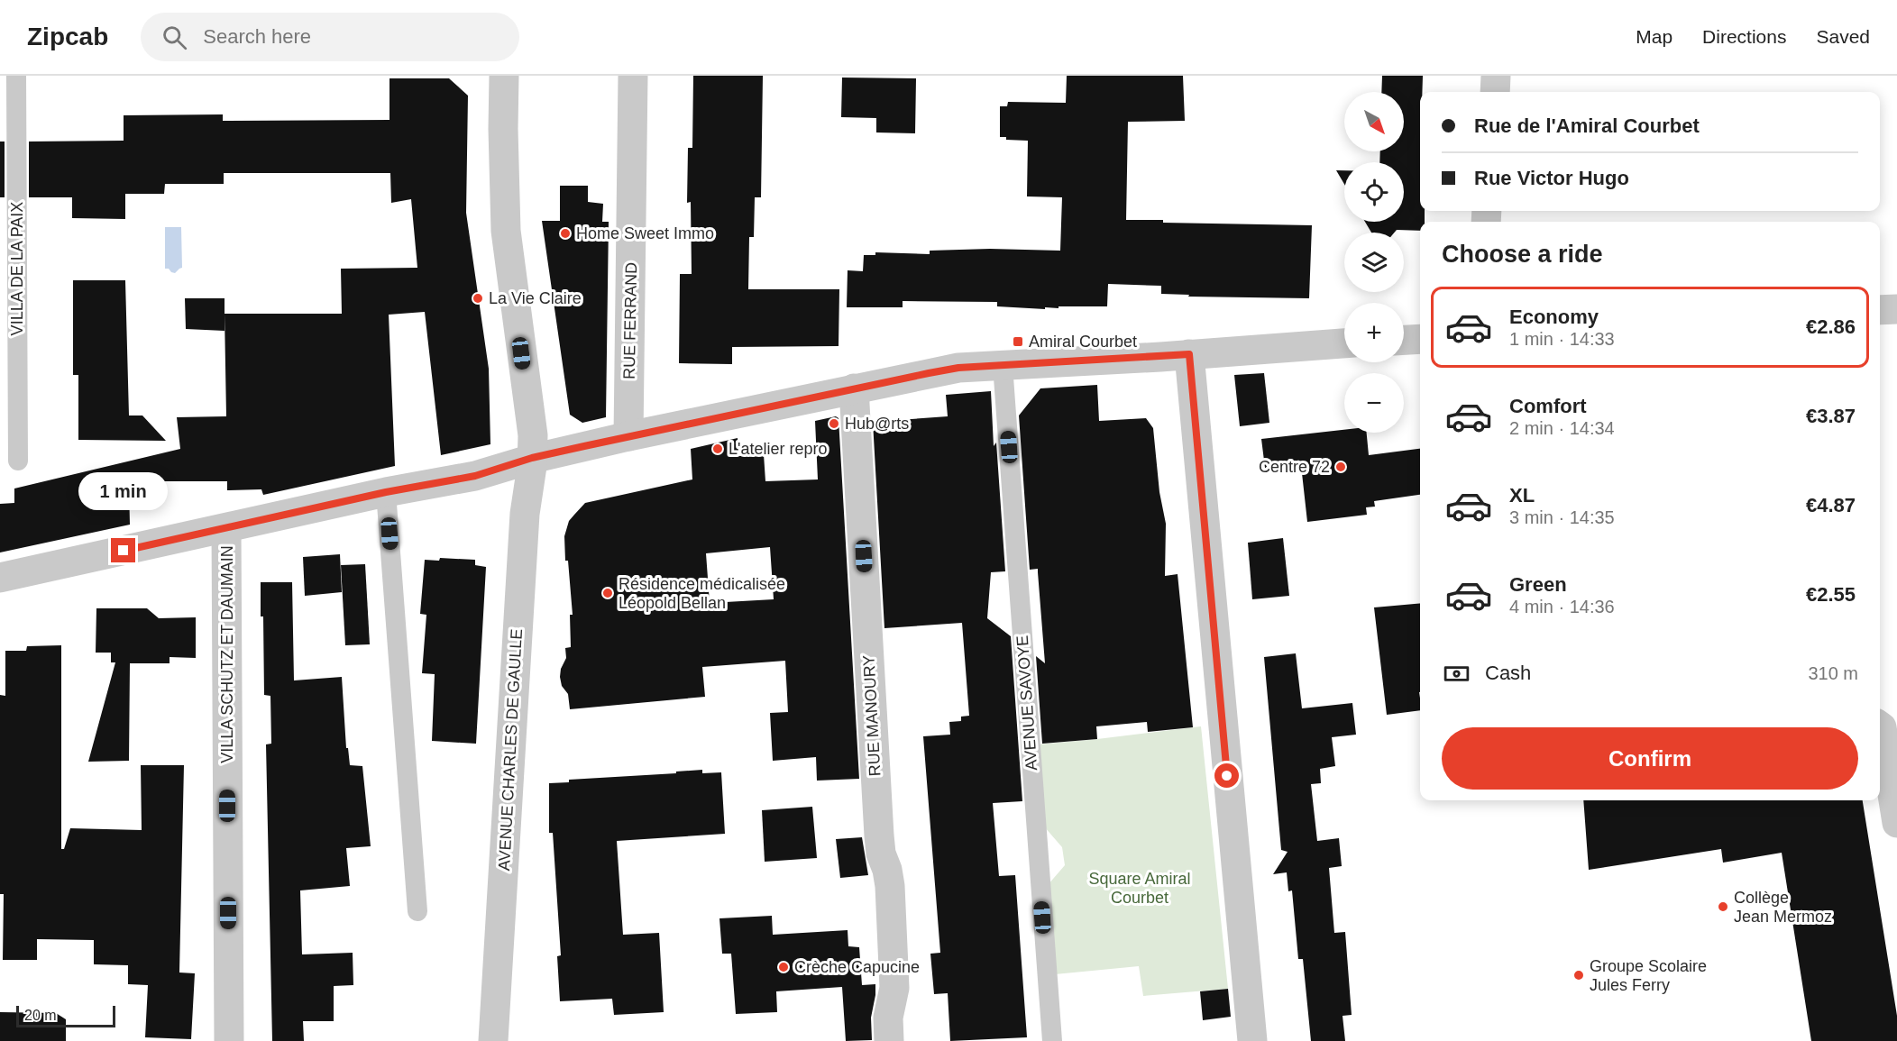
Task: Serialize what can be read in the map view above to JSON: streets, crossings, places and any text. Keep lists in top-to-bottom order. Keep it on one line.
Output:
{"streets":{"street":["RUE FERRAND","VILLA SCHUTZ ET DAUMAIN","RUE MANOURY","AVENUE CHARLES DE GAULLE"],"lane":["VILLA DE LA PAIX","AVENUE SAVOYE"]},"parks":["Square Amiral Courbet"],"places":{"other":["Home Sweet Immo","La Vie Claire","Hub@rts","L'atelier repro","Centre 72","Résidence médicalisée Léopold Bellan","Collège Jean Mermoz","Crèche Capucine","Groupe Scolaire Jules Ferry"],"transit":["Amiral Courbet"]},"scale_bar":"20 m","north":"bottom right","page":{"header":"Zipcab","search":"Search here","nav":["Map","Directions","Saved"],"map_buttons":["+","−"],"banner":["Rue de l'Amiral Courbet","Rue Victor Hugo"],"heading":"Choose a ride","list":[{"name":"Economy","note":"1 min · 14:33","value":"€2.86"},{"name":"Comfort","note":"2 min · 14:34","value":"€3.87"},{"name":"XL","note":"3 min · 14:35","value":"€4.87"},{"name":"Green","note":"4 min · 14:36","value":"€2.55"}],"bubble":"1 min","pay":["Cash","310 m"],"buttons":"Confirm","scale":"20 m"}}
